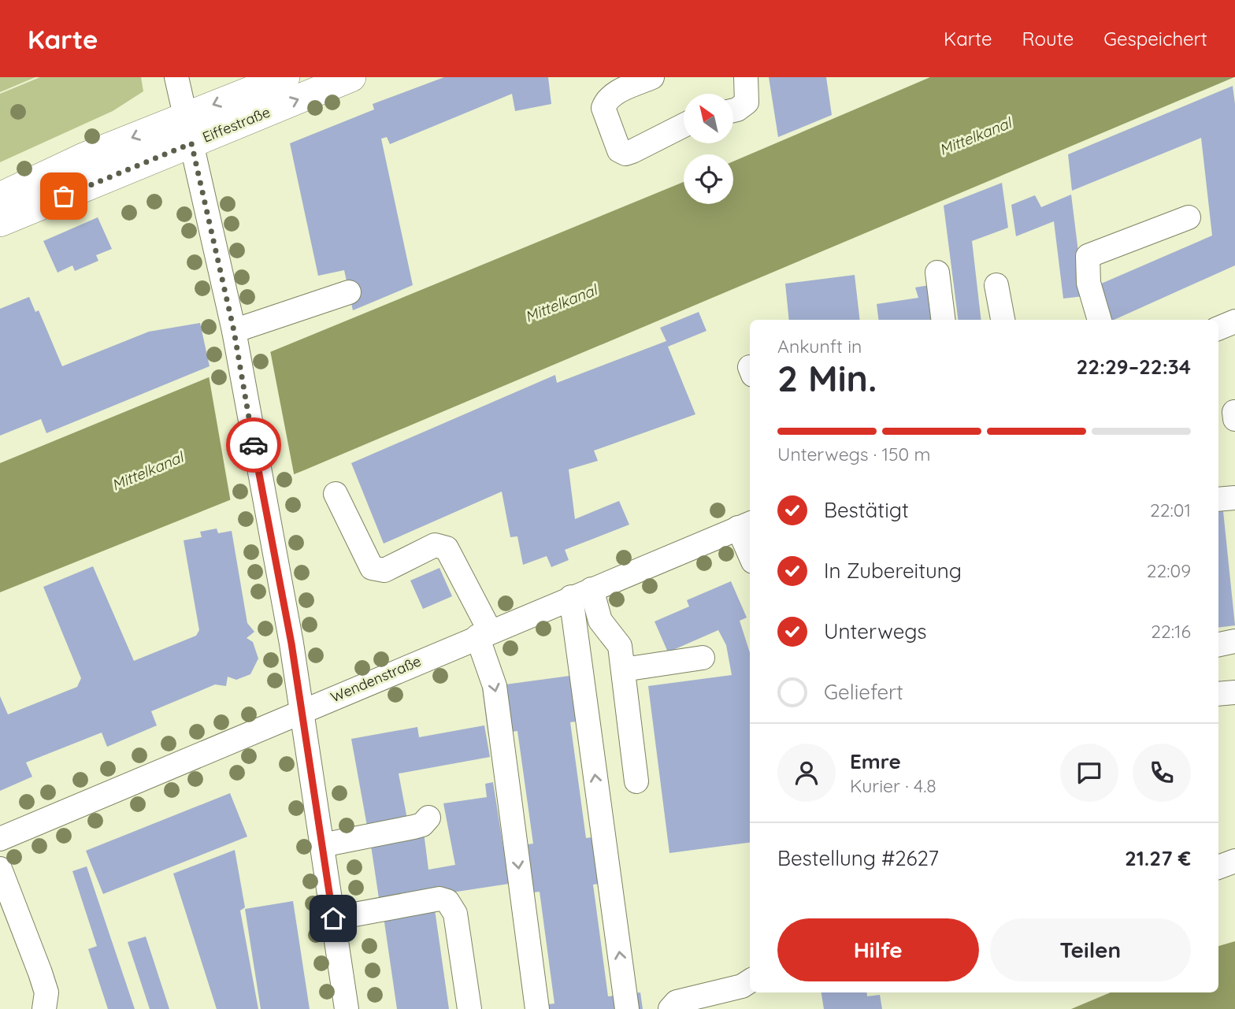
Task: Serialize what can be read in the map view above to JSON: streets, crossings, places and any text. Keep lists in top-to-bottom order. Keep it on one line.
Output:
{"streets":{"main road":["Eiffestraße"],"street":["Wendenstraße"]},"water":["Mittelkanal"],"north":"top left","page":{"header":"Karte","nav":["Karte","Route","Gespeichert"],"heading":["2 Min.","Ankunft in","22:29–22:34"],"panel":["Emre","Kurier · 4.8","Bestellung #2627","21.27 €"],"bar":"Unterwegs · 150 m","list":[["Bestätigt","22:01"],["In Zubereitung","22:09"],["Unterwegs","22:16"],"Geliefert"],"buttons":["Hilfe","Teilen"]}}
